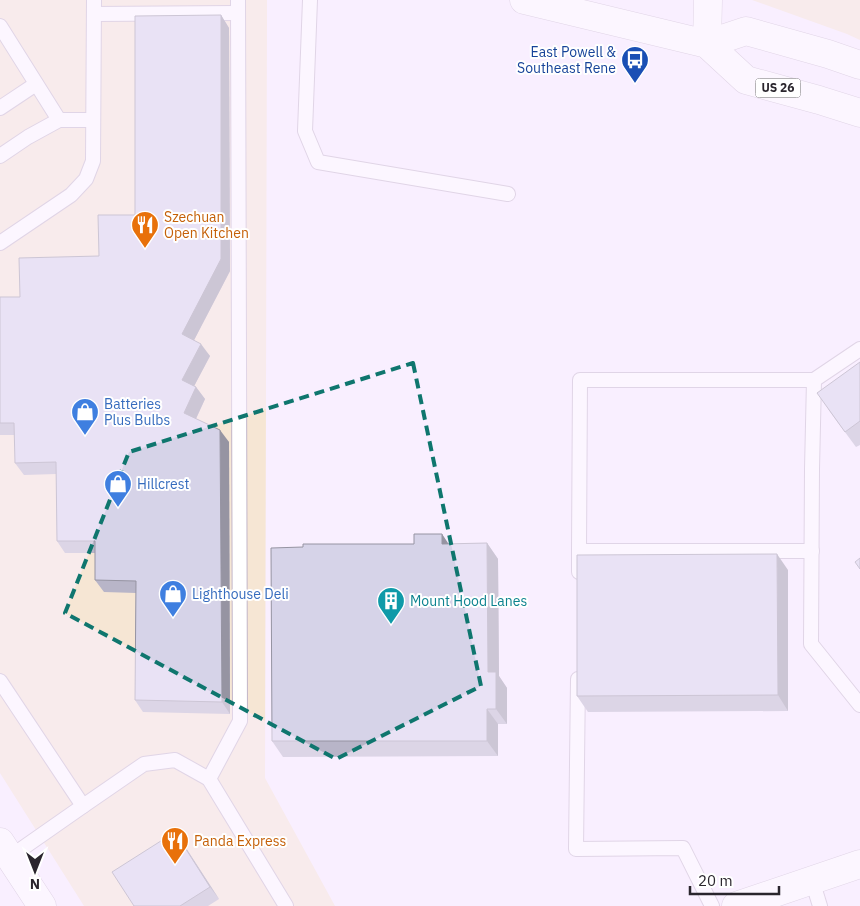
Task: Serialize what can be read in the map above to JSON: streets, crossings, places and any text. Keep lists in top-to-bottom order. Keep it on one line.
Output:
{"streets":{"main road":["US 26"]},"places":{"bus stop":["East Powell & Southeast Rene"],"restaurant":["Szechuan Open Kitchen","Panda Express"],"shop":["Batteries Plus Bulbs","Hillcrest","Lighthouse Deli"],"building":["Mount Hood Lanes"]},"scale_bar":"20 m","north":"bottom"}
